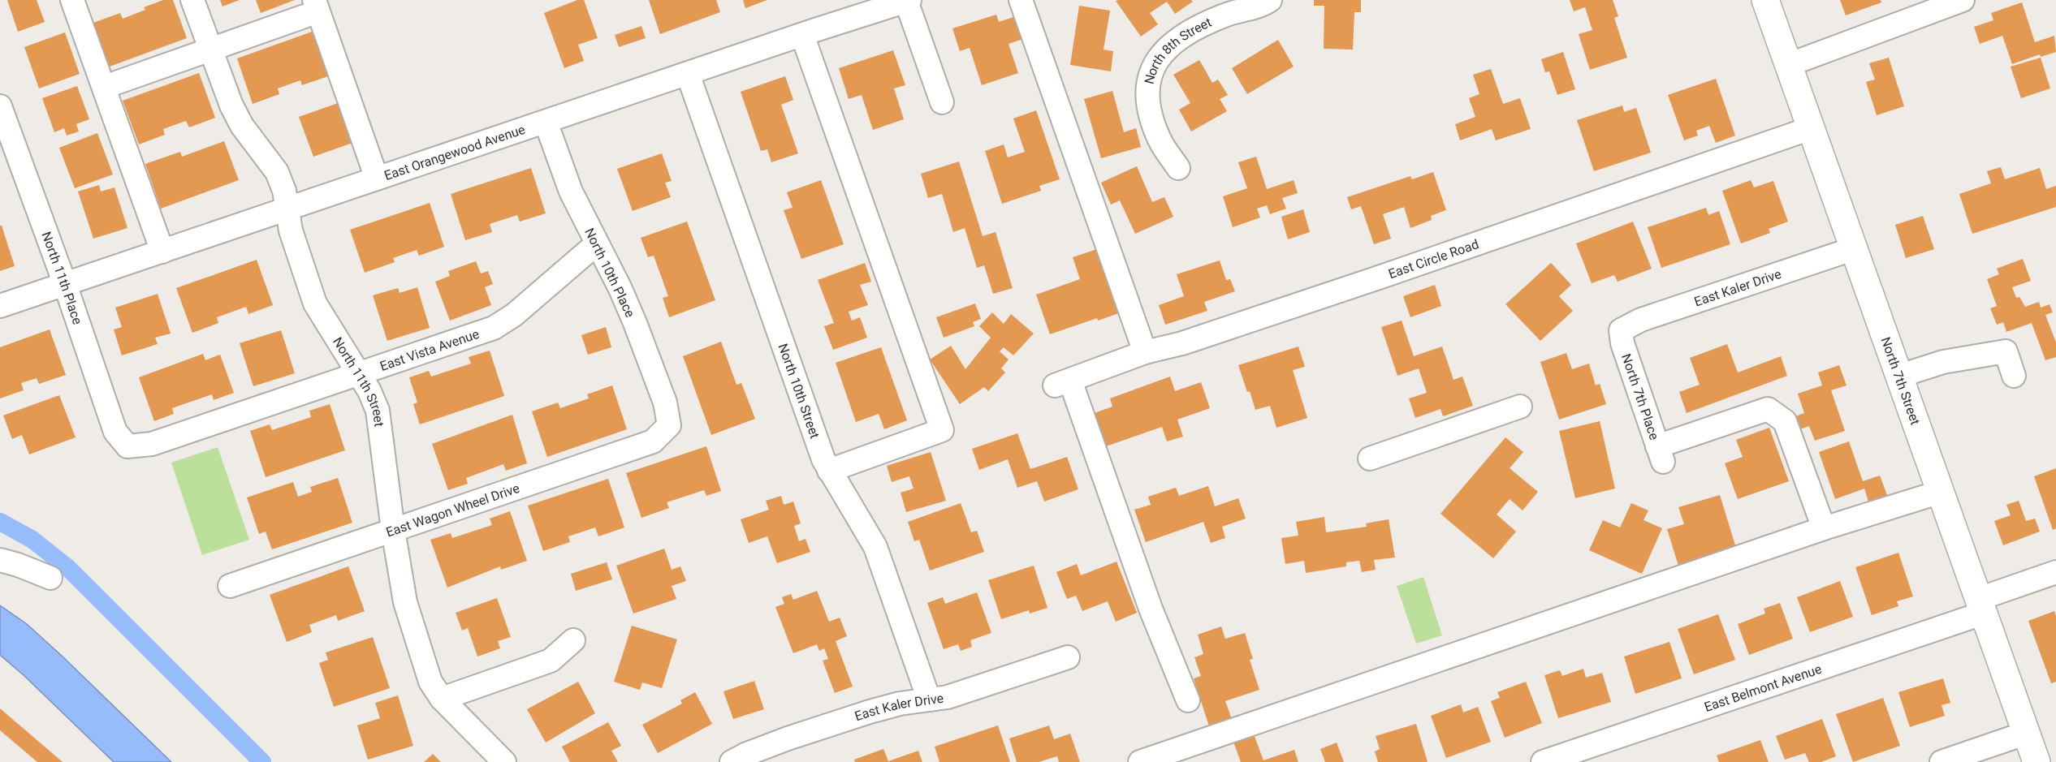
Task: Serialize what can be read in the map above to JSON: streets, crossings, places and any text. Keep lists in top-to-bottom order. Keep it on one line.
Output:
{"streets":{"main road":["North 7th Street"],"street":["North 8th Street","East Orangewood Avenue","East Circle Road","North 10th Place","North 11th Place","East Kaler Drive","East Vista Avenue","North 11th Street","North 10th Street","North 7th Place","East Wagon Wheel Drive","East Belmont Avenue"]},"crossings":[["East Orangewood Avenue","North 10th Place"],["East Orangewood Avenue","North 11th Place"],["East Orangewood Avenue","North 11th Street"],["East Orangewood Avenue","North 10th Street"],["East Circle Road","North 7th Street"],["North 10th Place","East Vista Avenue"],["North 10th Place","East Wagon Wheel Drive"],["North 11th Place","East Vista Avenue"],["East Kaler Drive","North 7th Street"],["East Kaler Drive","North 10th Street"],["East Kaler Drive","North 7th Place"],["East Vista Avenue","North 11th Street"],["North 7th Street","East Belmont Avenue"],["North 11th Street","East Wagon Wheel Drive"]]}
